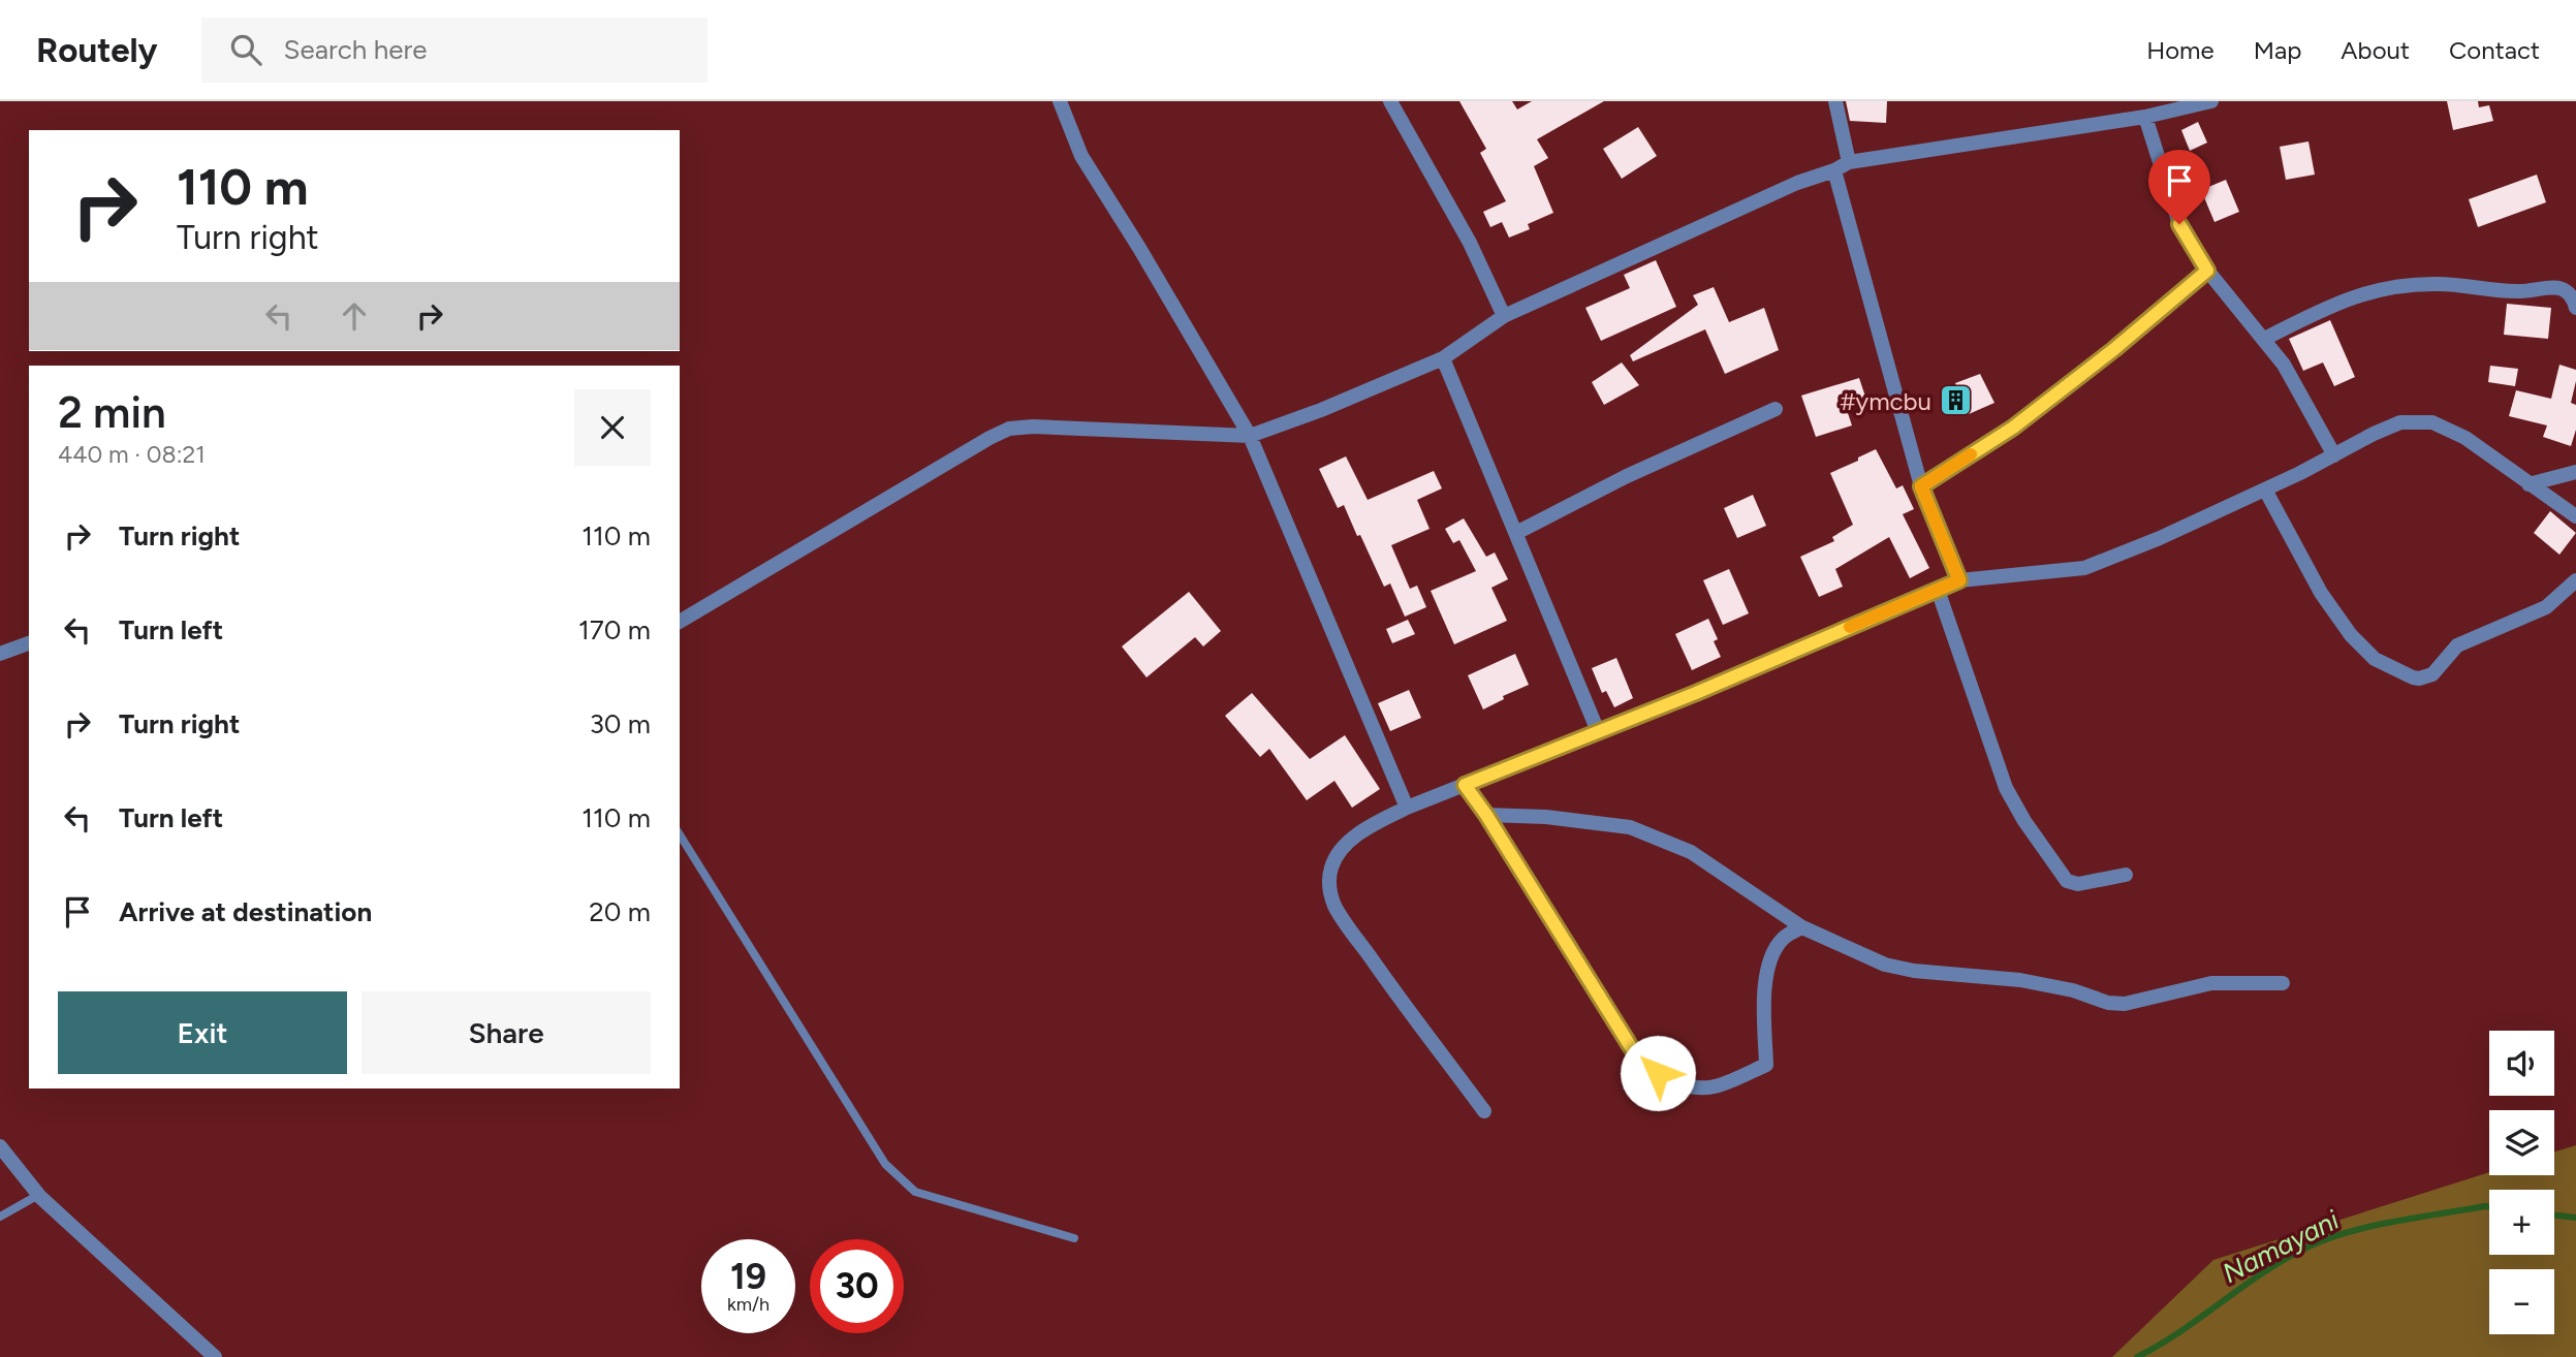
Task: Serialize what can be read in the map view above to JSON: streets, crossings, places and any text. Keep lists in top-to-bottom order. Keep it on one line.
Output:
{"water":["Namayani"],"places":{"building":["#ymcbu"]},"page":{"header":"Routely","search":"Search here","nav":["Home","Map","About","Contact"],"turn":["110 m","Turn right"],"heading":["2 min","440 m · 08:21"],"list":[{"name":"Turn right","value":"110 m"},{"name":"Turn left","value":"170 m"},{"name":"Turn right","value":"30 m"},{"name":"Turn left","value":"110 m"},{"name":"Arrive at destination","value":"20 m"}],"buttons":["Exit","Share"],"map_buttons":["+","−"],"speed":"19 km/h","limit":"30"}}
